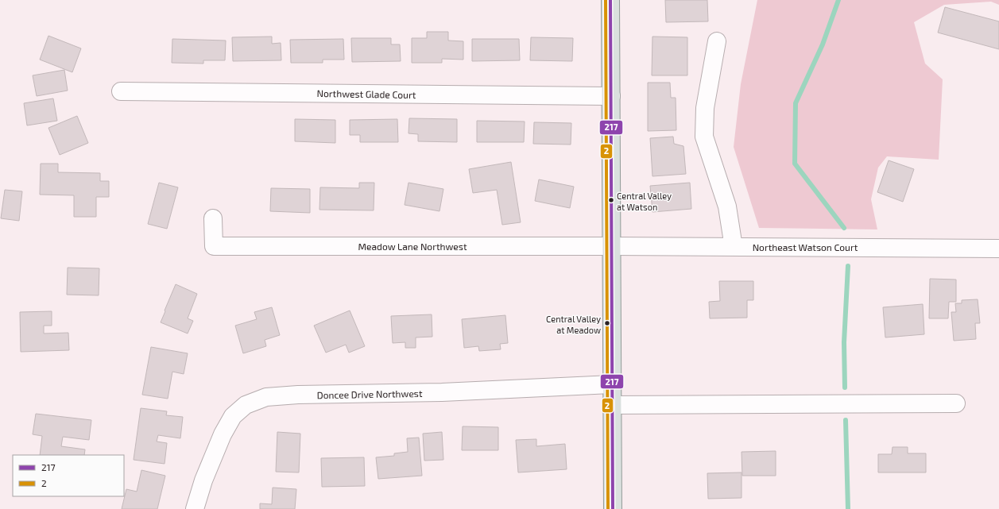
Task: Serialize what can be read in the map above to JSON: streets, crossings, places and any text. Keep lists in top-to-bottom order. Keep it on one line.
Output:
{"streets":{"street":["Northwest Glade Court","Meadow Lane Northwest","Northeast Watson Court","Doncee Drive Northwest"]},"crossings":[["Meadow Lane Northwest","Northeast Watson Court"]],"places":["Central Valley at Watson","Central Valley at Meadow"],"lines":["transit line 217","transit line 2"],"legend":["217","2"]}
